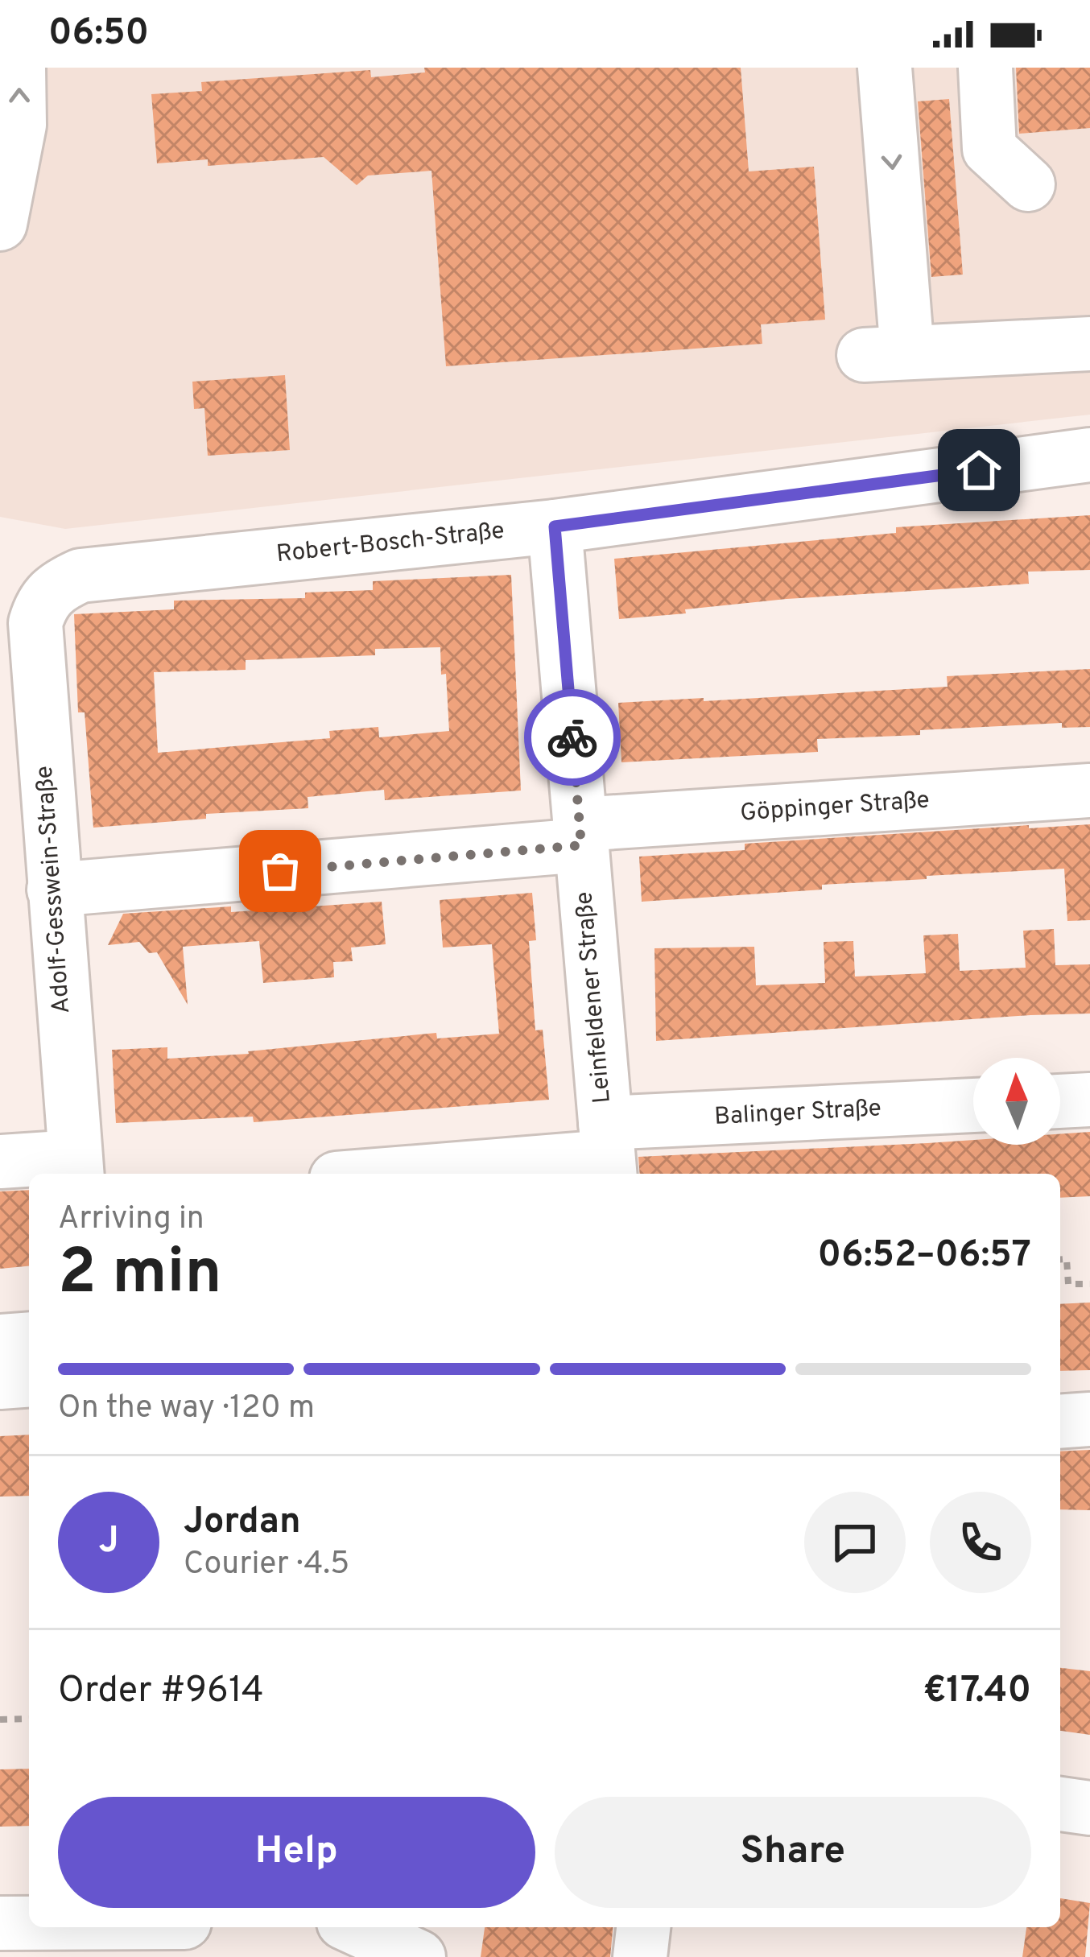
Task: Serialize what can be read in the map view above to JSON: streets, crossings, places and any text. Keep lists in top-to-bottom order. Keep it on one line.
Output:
{"streets":{"street":["Robert-Bosch-Straße","Göppinger Straße","Adolf-Gesswein-Straße","Leinfeldener Straße","Balinger Straße"]},"crossings":[["Robert-Bosch-Straße","Adolf-Gesswein-Straße"],["Robert-Bosch-Straße","Leinfeldener Straße"],["Göppinger Straße","Adolf-Gesswein-Straße"],["Göppinger Straße","Leinfeldener Straße"],["Leinfeldener Straße","Balinger Straße"]],"north":"top","page":{"status":"06:50","heading":["2 min","Arriving in","06:52–06:57"],"panel":["Jordan","Courier · 4.5","Order #9614","€17.40"],"bar":"On the way · 120 m","round":"J","buttons":["Help","Share"]}}
